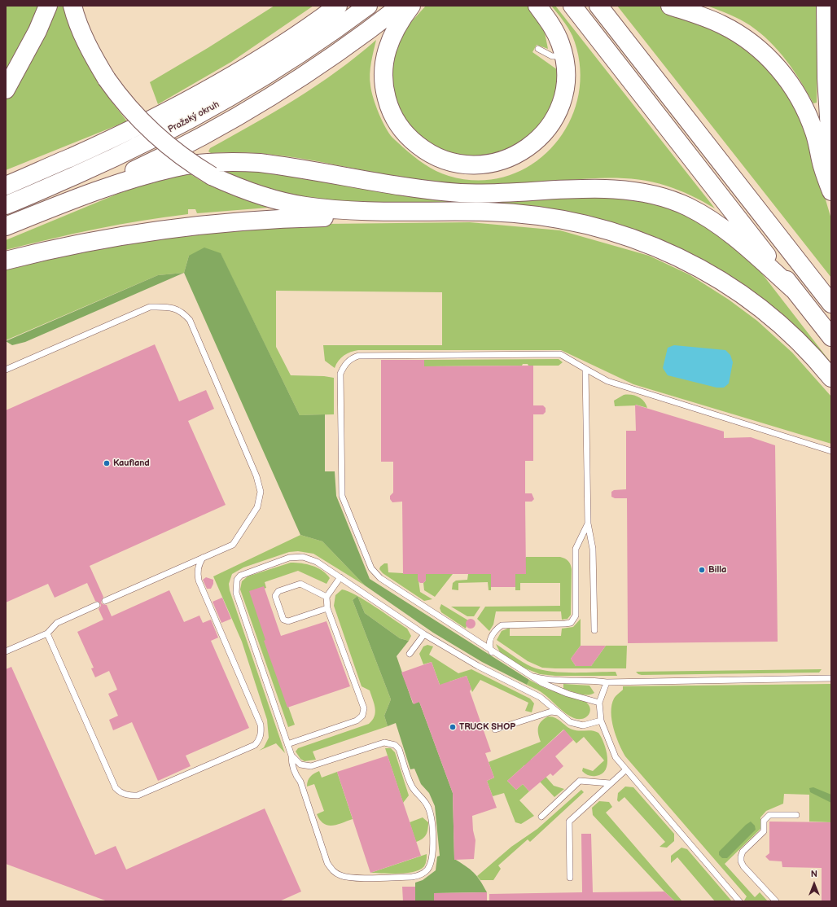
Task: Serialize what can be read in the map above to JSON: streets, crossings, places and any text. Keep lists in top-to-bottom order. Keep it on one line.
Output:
{"streets":{"highway":["Pražský okruh"]},"places":["Kaufland","Billa","TRUCK SHOP"],"north":"top"}
